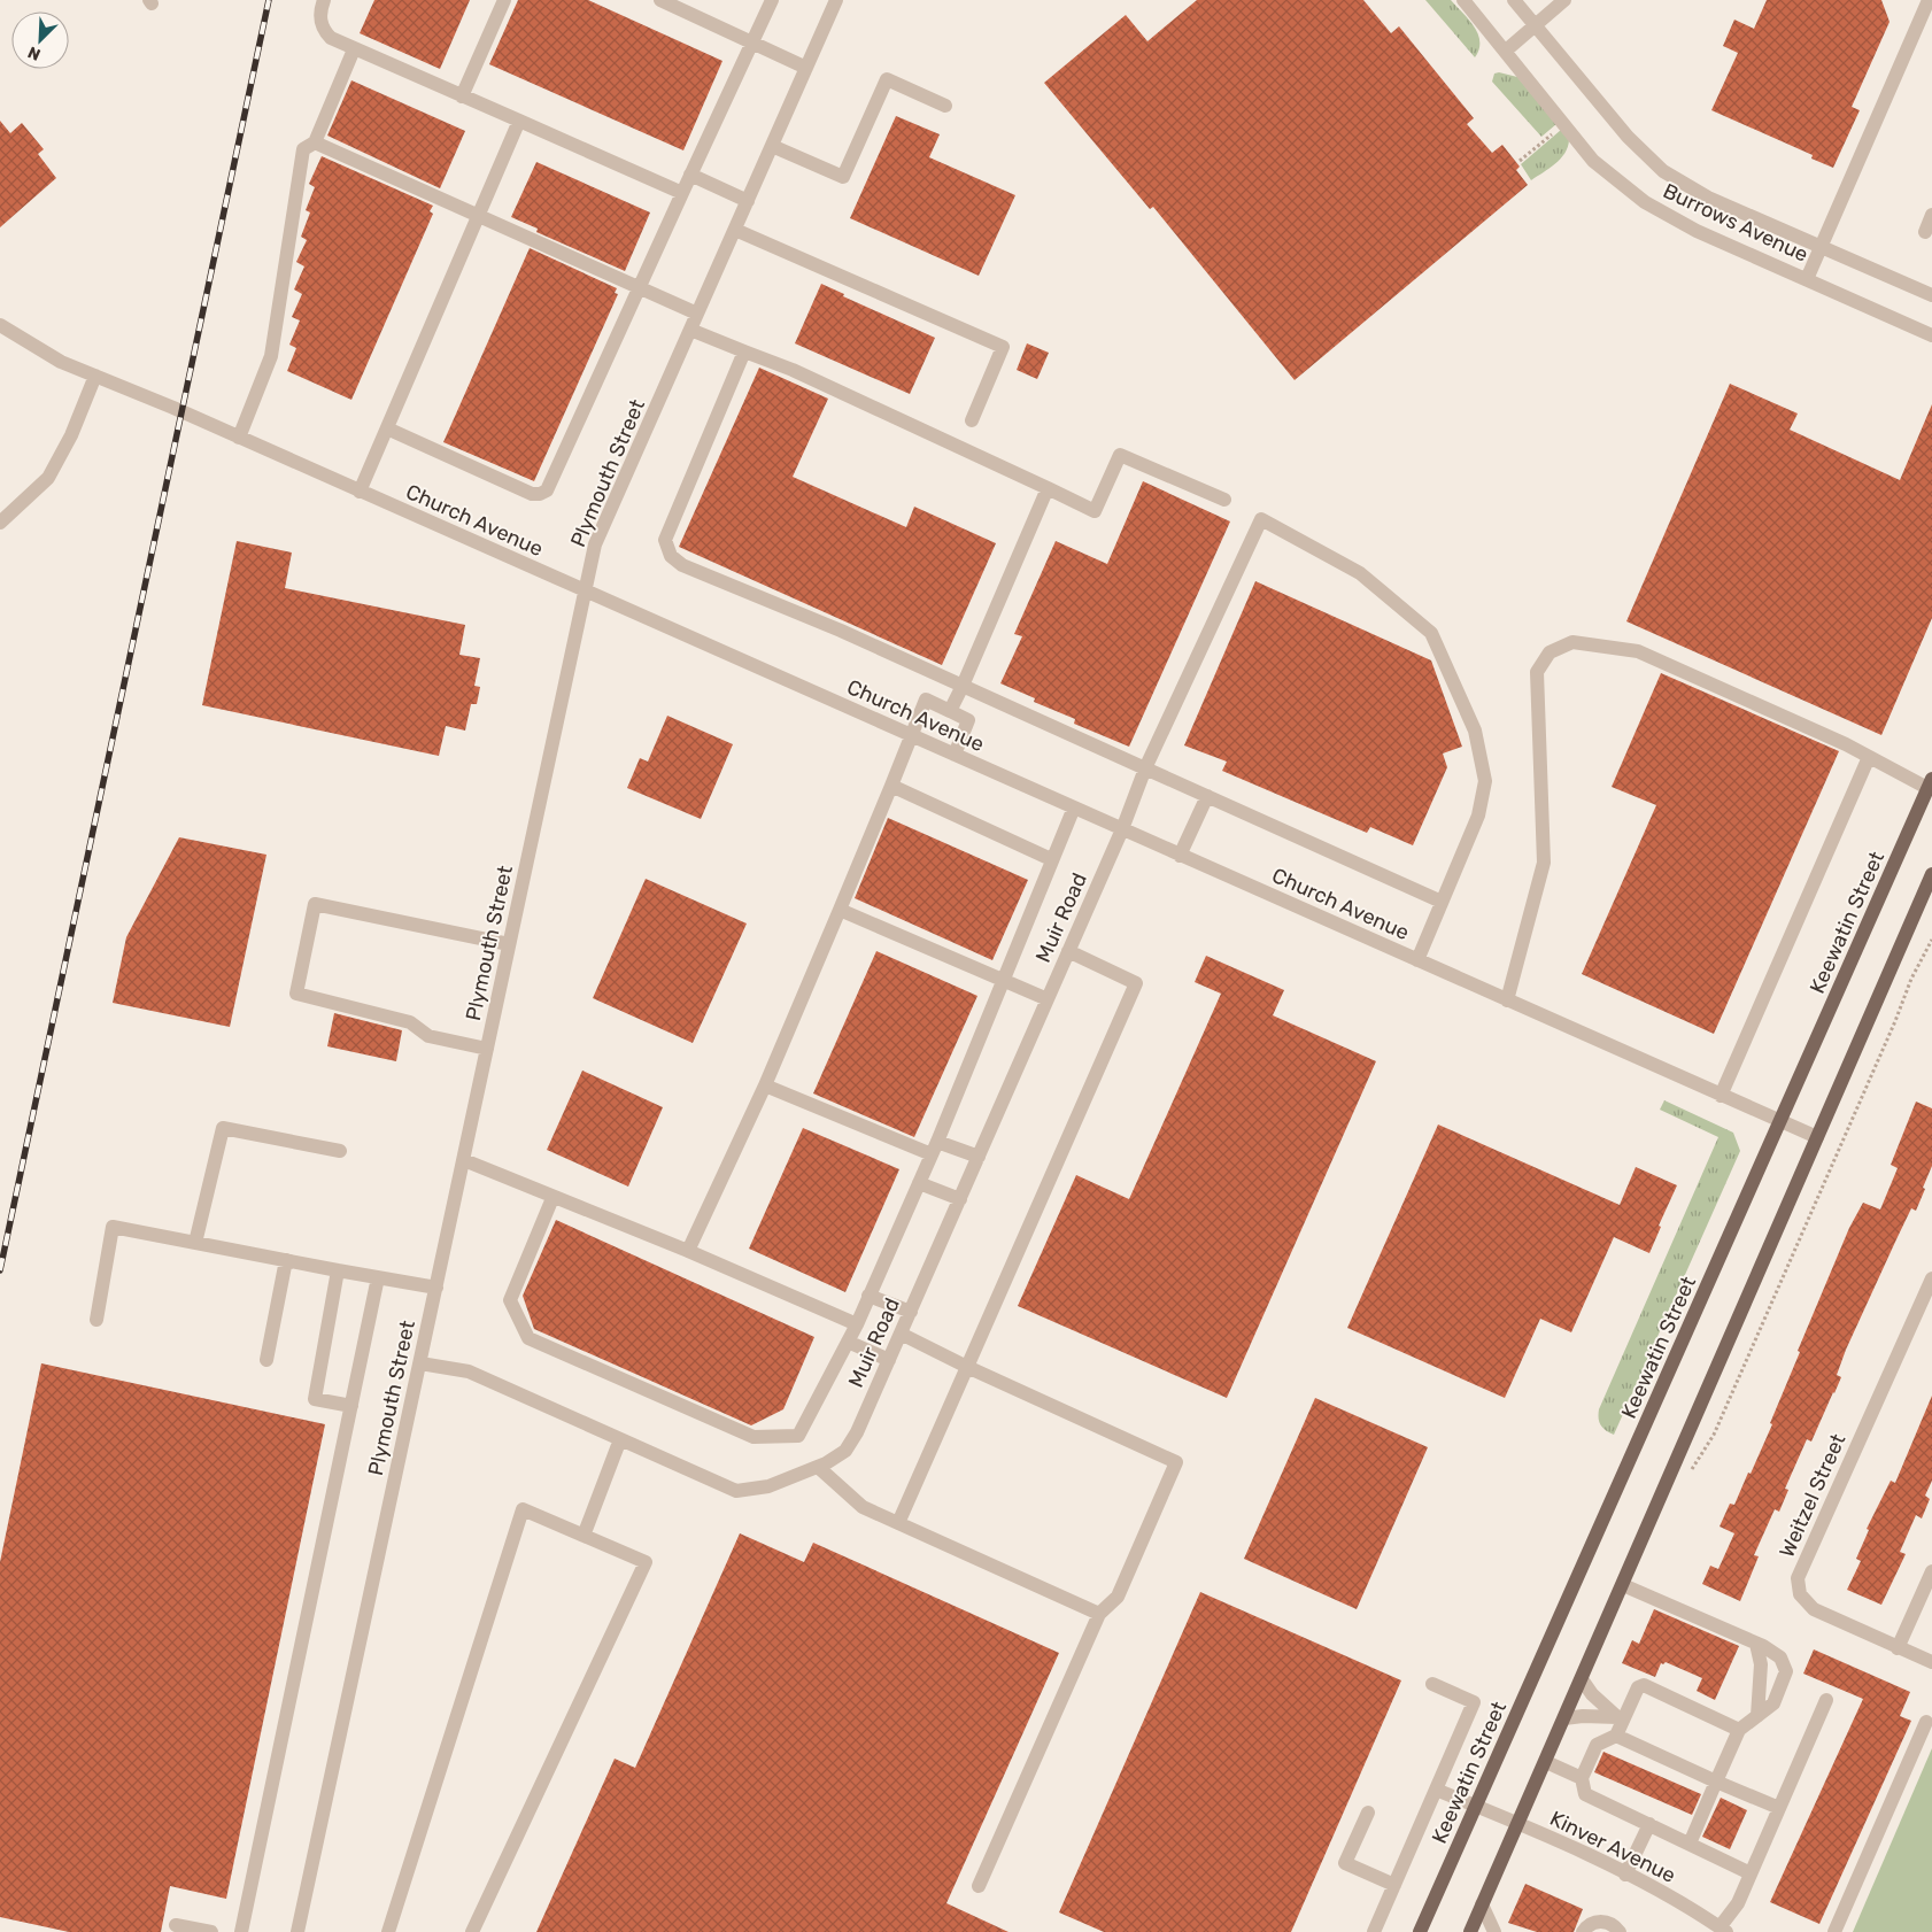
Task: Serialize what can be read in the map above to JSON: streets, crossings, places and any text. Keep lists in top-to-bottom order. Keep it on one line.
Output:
{"streets":{"main road":["Keewatin Street"],"street":["Burrows Avenue","Plymouth Street","Church Avenue","Muir Road","Weitzel Street","Kinver Avenue"]},"crossings":[["Plymouth Street","Church Avenue"],["Plymouth Street","Muir Road"],["Church Avenue","Muir Road"],["Church Avenue","Keewatin Street"],["Keewatin Street","Kinver Avenue"]],"north":"bottom left"}
